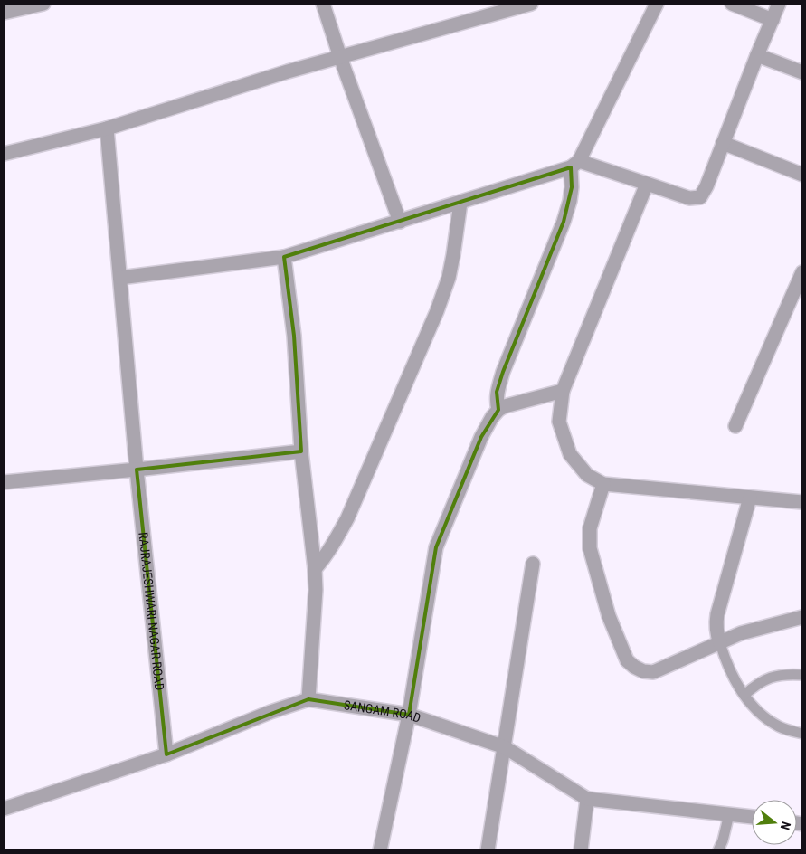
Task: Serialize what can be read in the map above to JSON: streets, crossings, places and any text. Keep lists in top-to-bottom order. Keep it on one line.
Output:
{"streets":{"street":["RAJRAJESHWARI NAGAR ROAD","SANGAM ROAD"]},"crossings":[["RAJRAJESHWARI NAGAR ROAD","SANGAM ROAD"]],"north":"right"}
